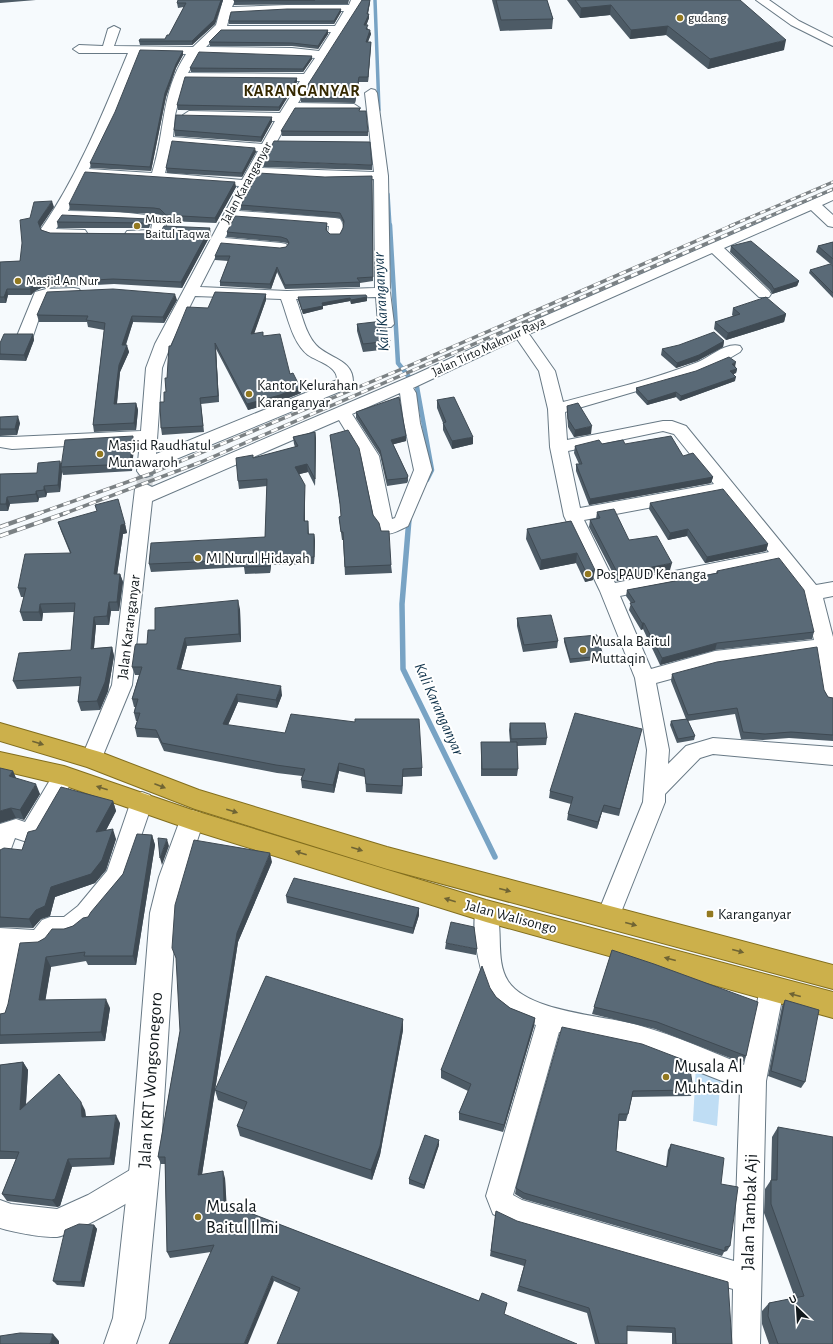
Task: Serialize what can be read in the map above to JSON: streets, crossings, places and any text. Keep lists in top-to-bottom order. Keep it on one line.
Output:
{"streets":{"highway":["Jalan Walisongo"],"street":["Jalan Karanganyar","Jalan Tirto Makmur Raya","Jalan KRT Wongsonegoro","Jalan Tambak Aji"]},"crossings":[["Jalan Karanganyar","Jalan Tirto Makmur Raya"],["Jalan Walisongo","Jalan KRT Wongsonegoro"],["Jalan Walisongo","Jalan Tambak Aji"]],"districts":["KARANGANYAR"],"water":["Kali Karanganyar"],"places":{"other":["gudang","Musala Baitul Taqwa","Masjid An Nur","Kantor Kelurahan Karanganyar","Masjid Raudhatul Munawaroh","MI Nurul Hidayah","Pos PAUD Kenanga","Musala Baitul Muttaqin","Musala Al Muhtadin","Musala Baitul Ilmi"],"transit":["Karanganyar"]},"north":"top left"}
